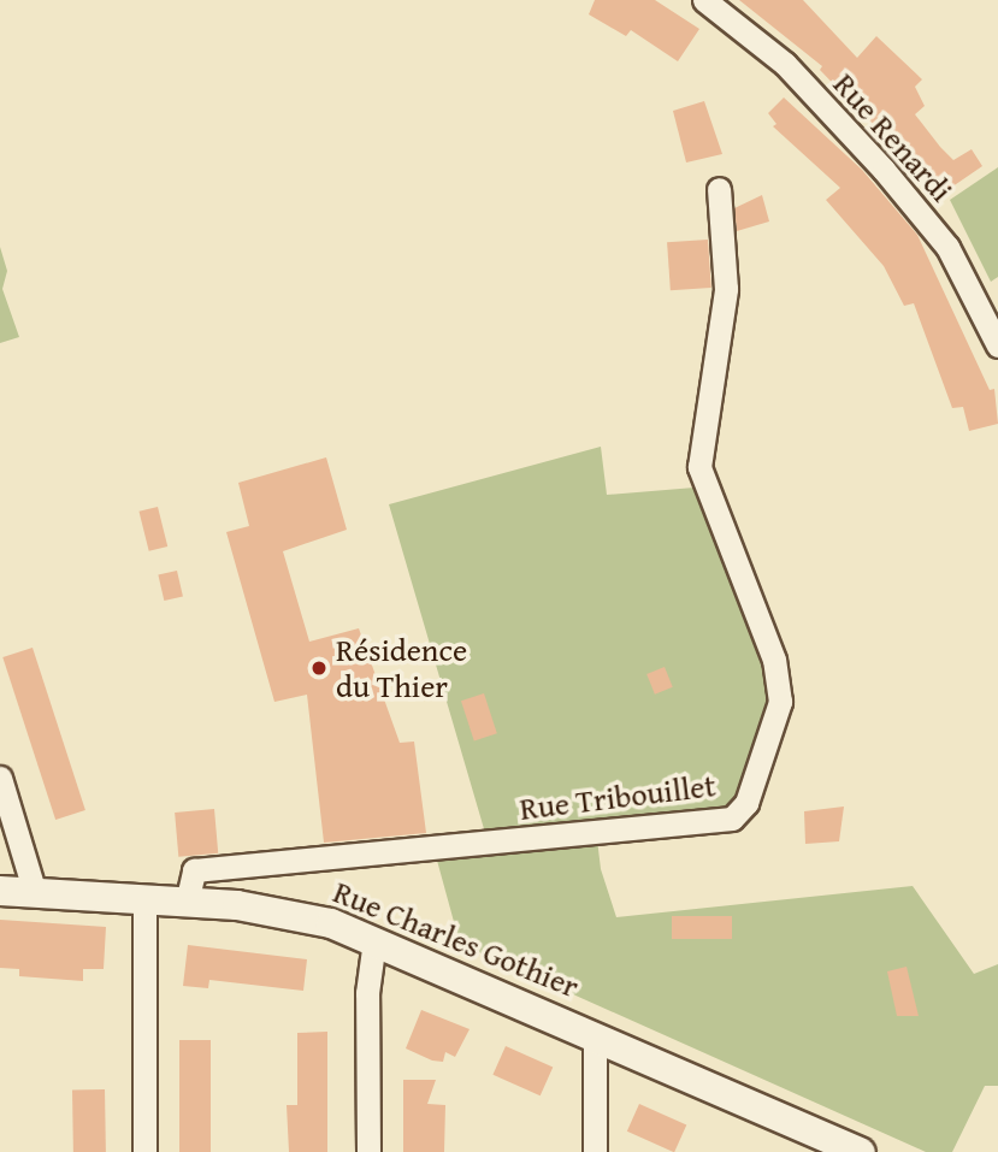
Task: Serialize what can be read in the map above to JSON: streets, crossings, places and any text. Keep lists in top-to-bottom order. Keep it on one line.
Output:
{"streets":{"street":["Rue Renardi","Rue Tribouillet","Rue Charles Gothier"]},"crossings":[["Rue Tribouillet","Rue Charles Gothier"]],"places":["Résidence du Thier"]}
